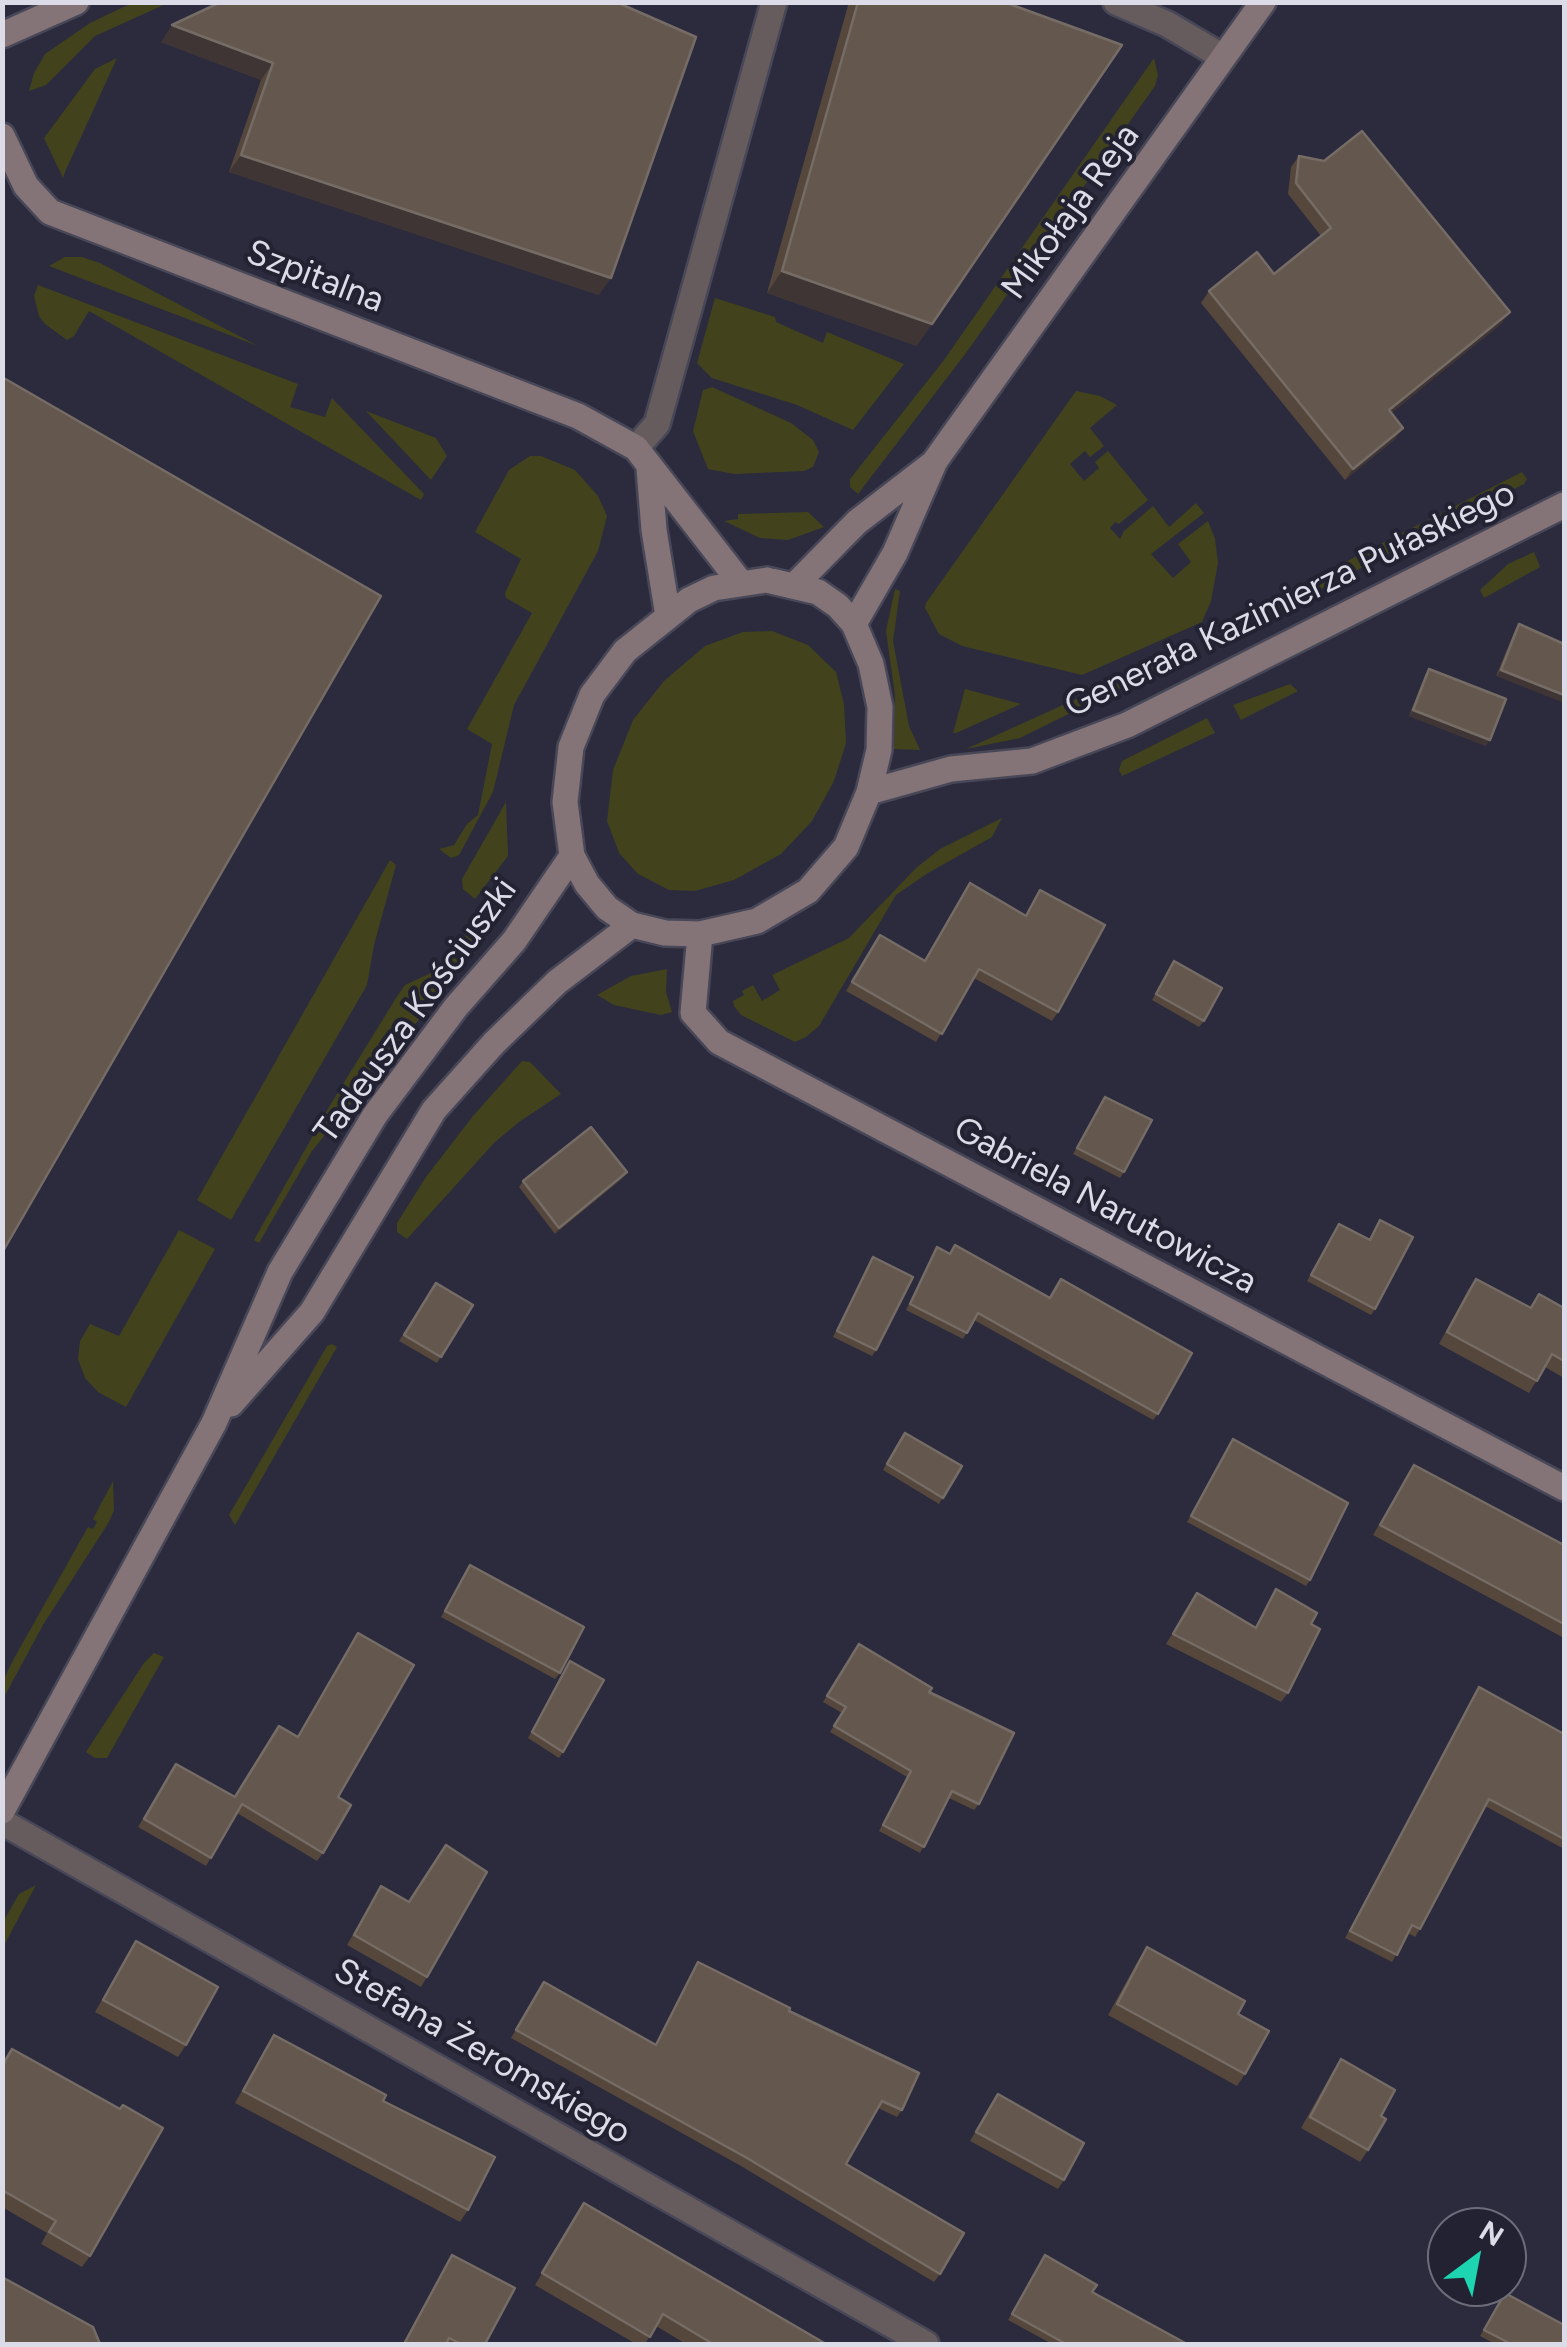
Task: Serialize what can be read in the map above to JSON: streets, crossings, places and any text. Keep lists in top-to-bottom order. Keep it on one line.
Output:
{"streets":{"street":["Mikołaja Reja","Szpitalna","Generała Kazimierza Pułaskiego","Tadeusza Kościuszki","Gabriela Narutowicza","Stefana Żeromskiego"]},"crossings":[["Szpitalna","Generała Kazimierza Pułaskiego"],["Szpitalna","Tadeusza Kościuszki"],["Szpitalna","Gabriela Narutowicza"],["Generała Kazimierza Pułaskiego","Tadeusza Kościuszki"],["Generała Kazimierza Pułaskiego","Gabriela Narutowicza"],["Tadeusza Kościuszki","Gabriela Narutowicza"]],"north":"top right"}
